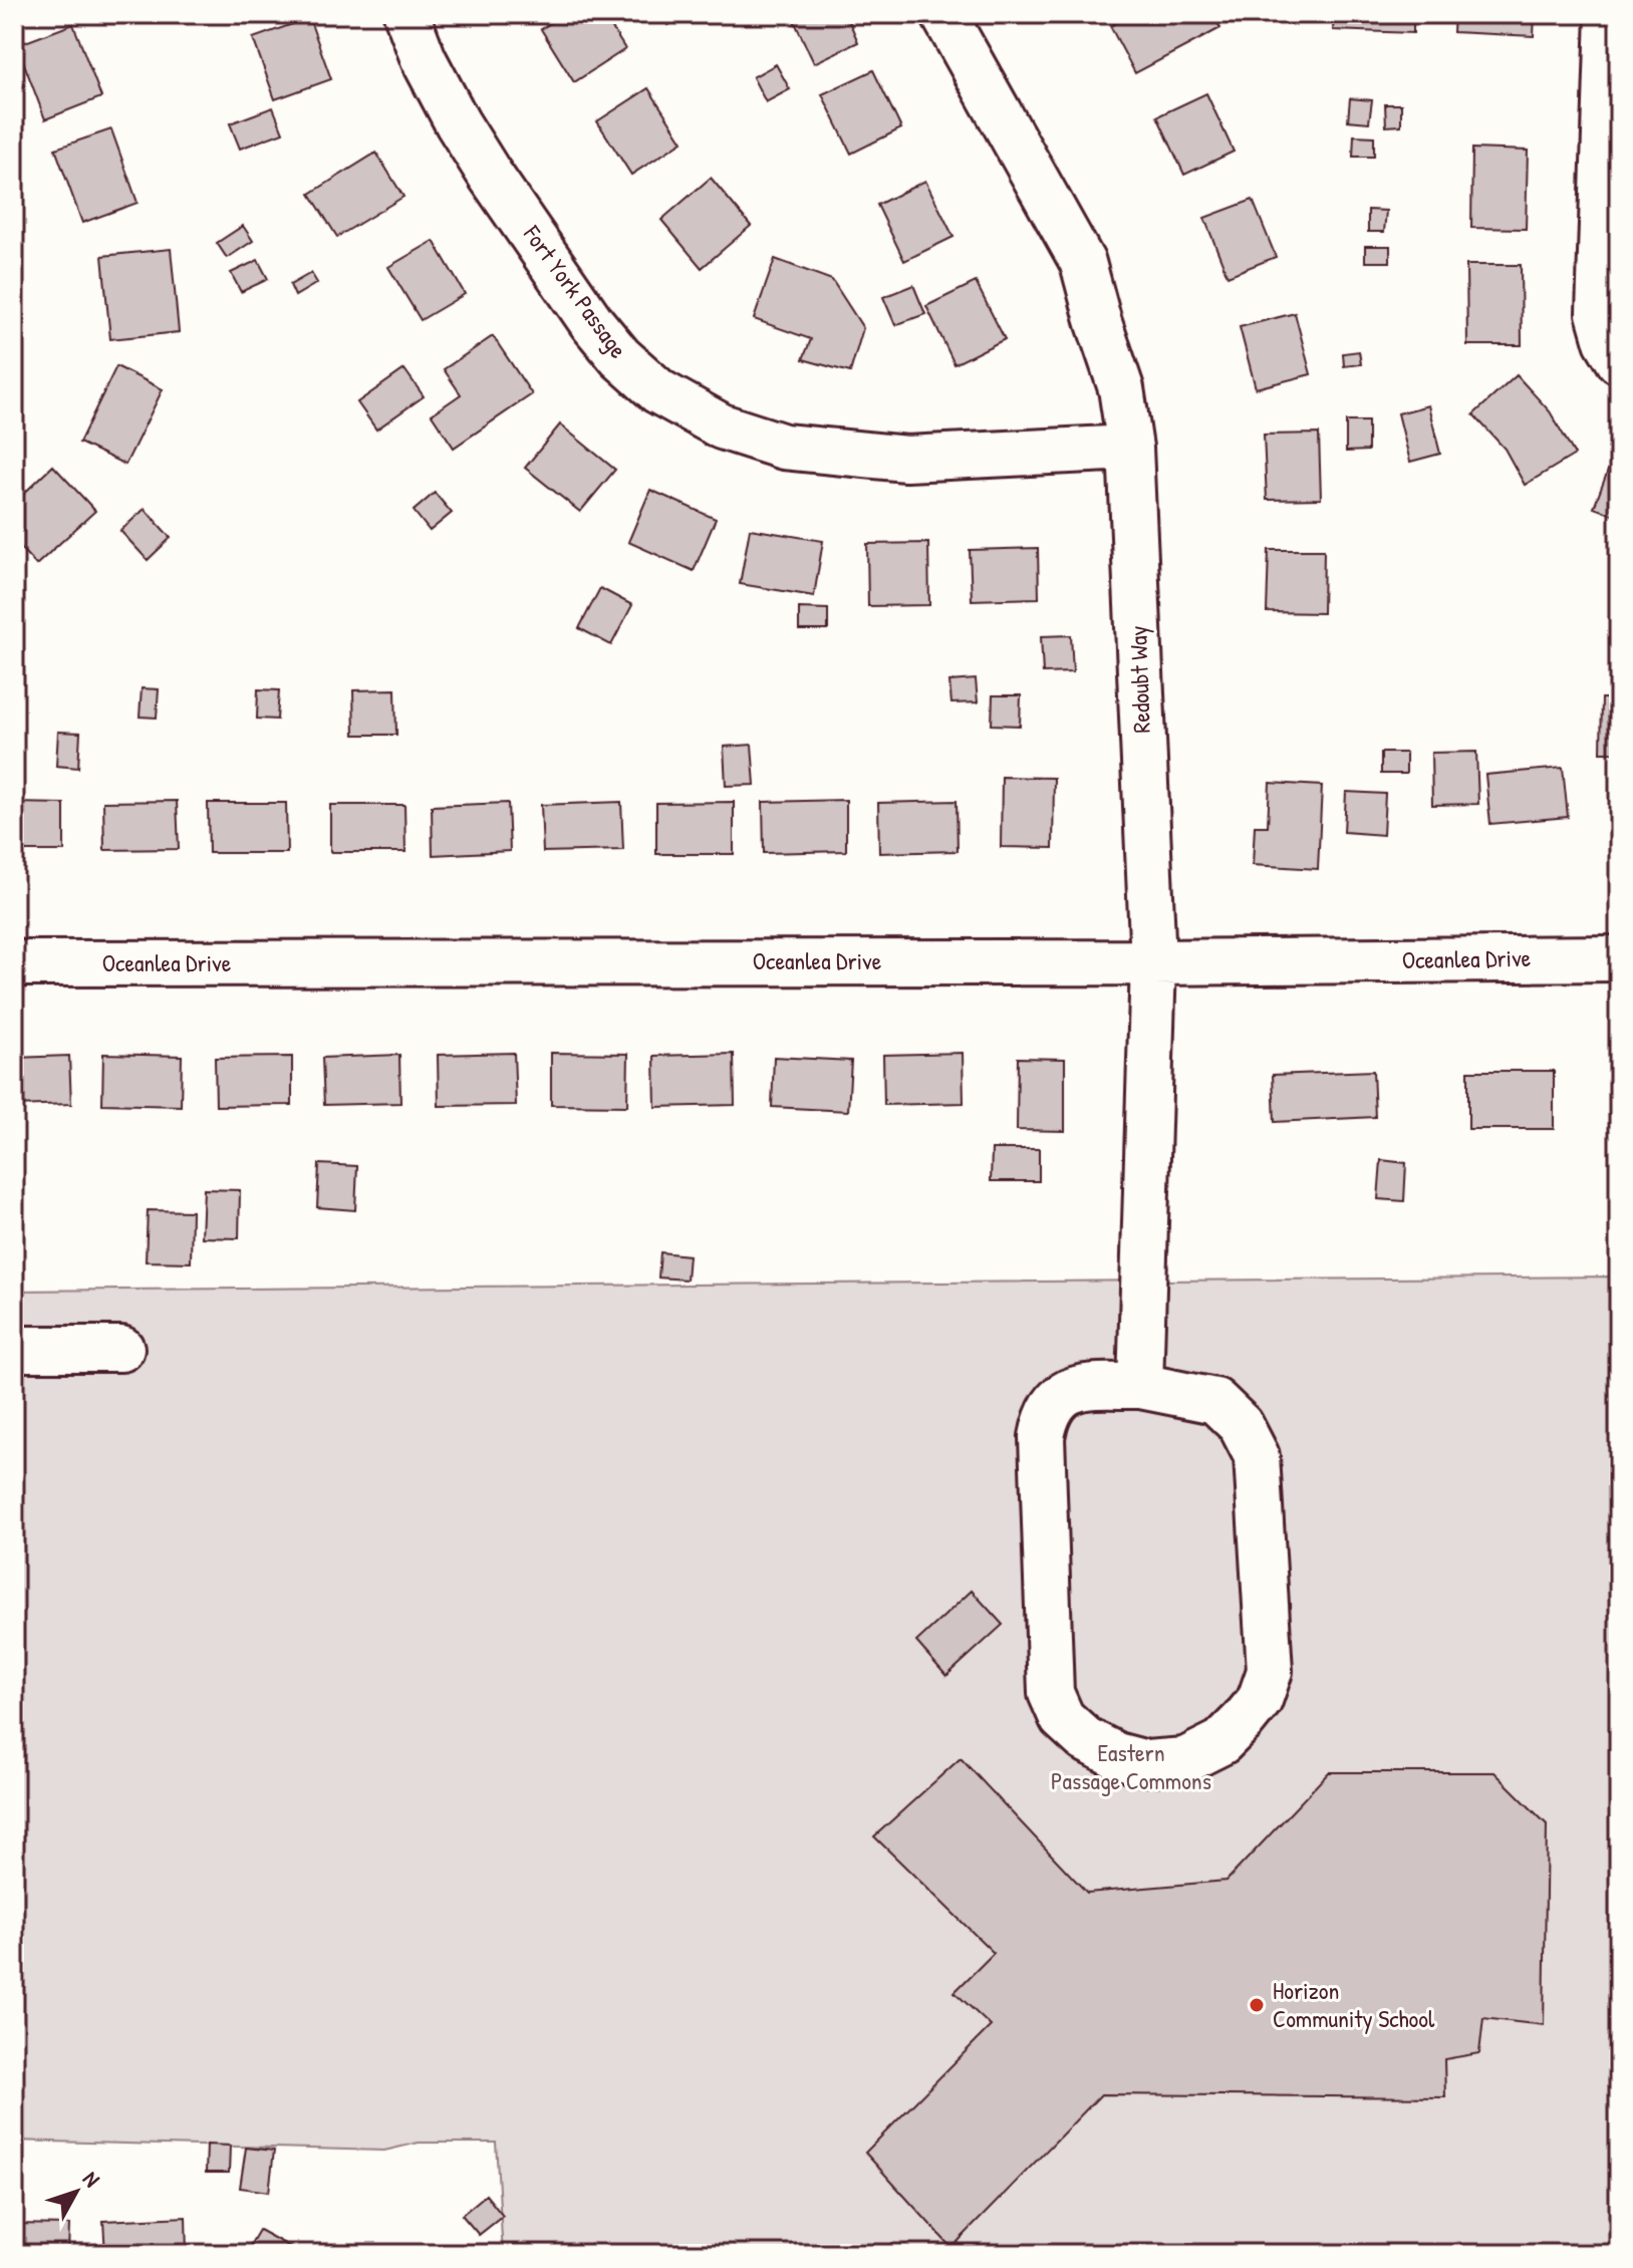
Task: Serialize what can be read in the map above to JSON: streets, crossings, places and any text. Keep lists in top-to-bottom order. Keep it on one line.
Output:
{"streets":{"street":["Fort York Passage","Redoubt Way","Oceanlea Drive"]},"crossings":[["Fort York Passage","Redoubt Way"],["Redoubt Way","Oceanlea Drive"]],"parks":["Eastern Passage Commons"],"places":["Horizon Community School"],"north":"top right"}
